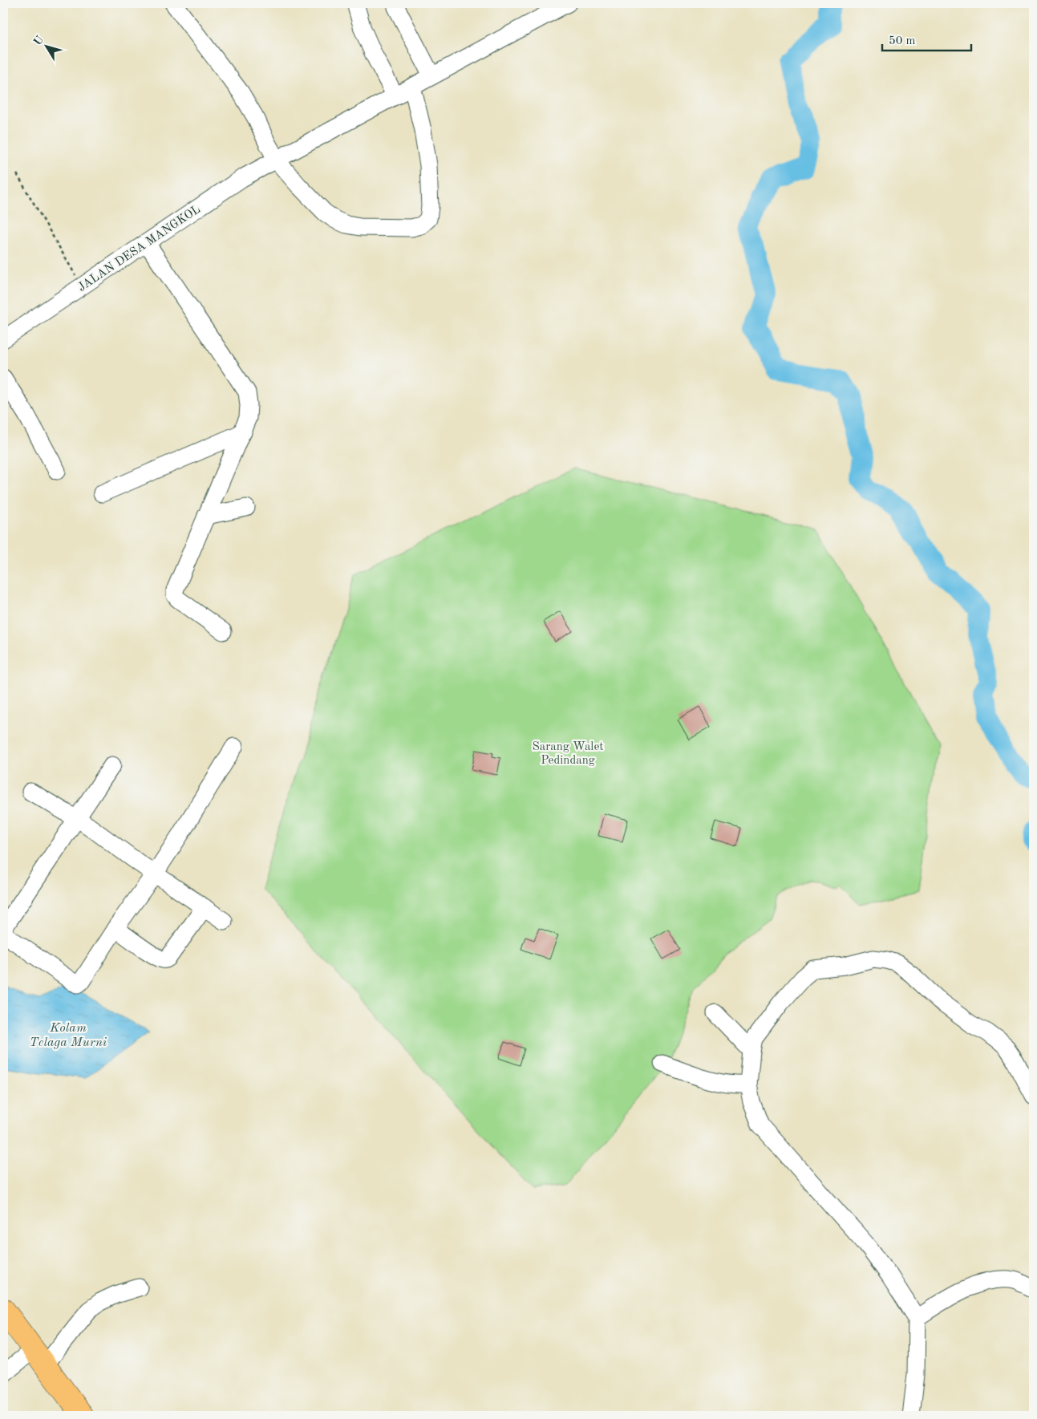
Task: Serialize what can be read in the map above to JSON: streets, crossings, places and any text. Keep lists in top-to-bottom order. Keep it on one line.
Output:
{"streets":{"street":["JALAN DESA MANGKOL"]},"water":["Kolam Telaga Murni"],"parks":["Sarang Walet Pedindang"],"scale_bar":"50 m","north":"top left"}
